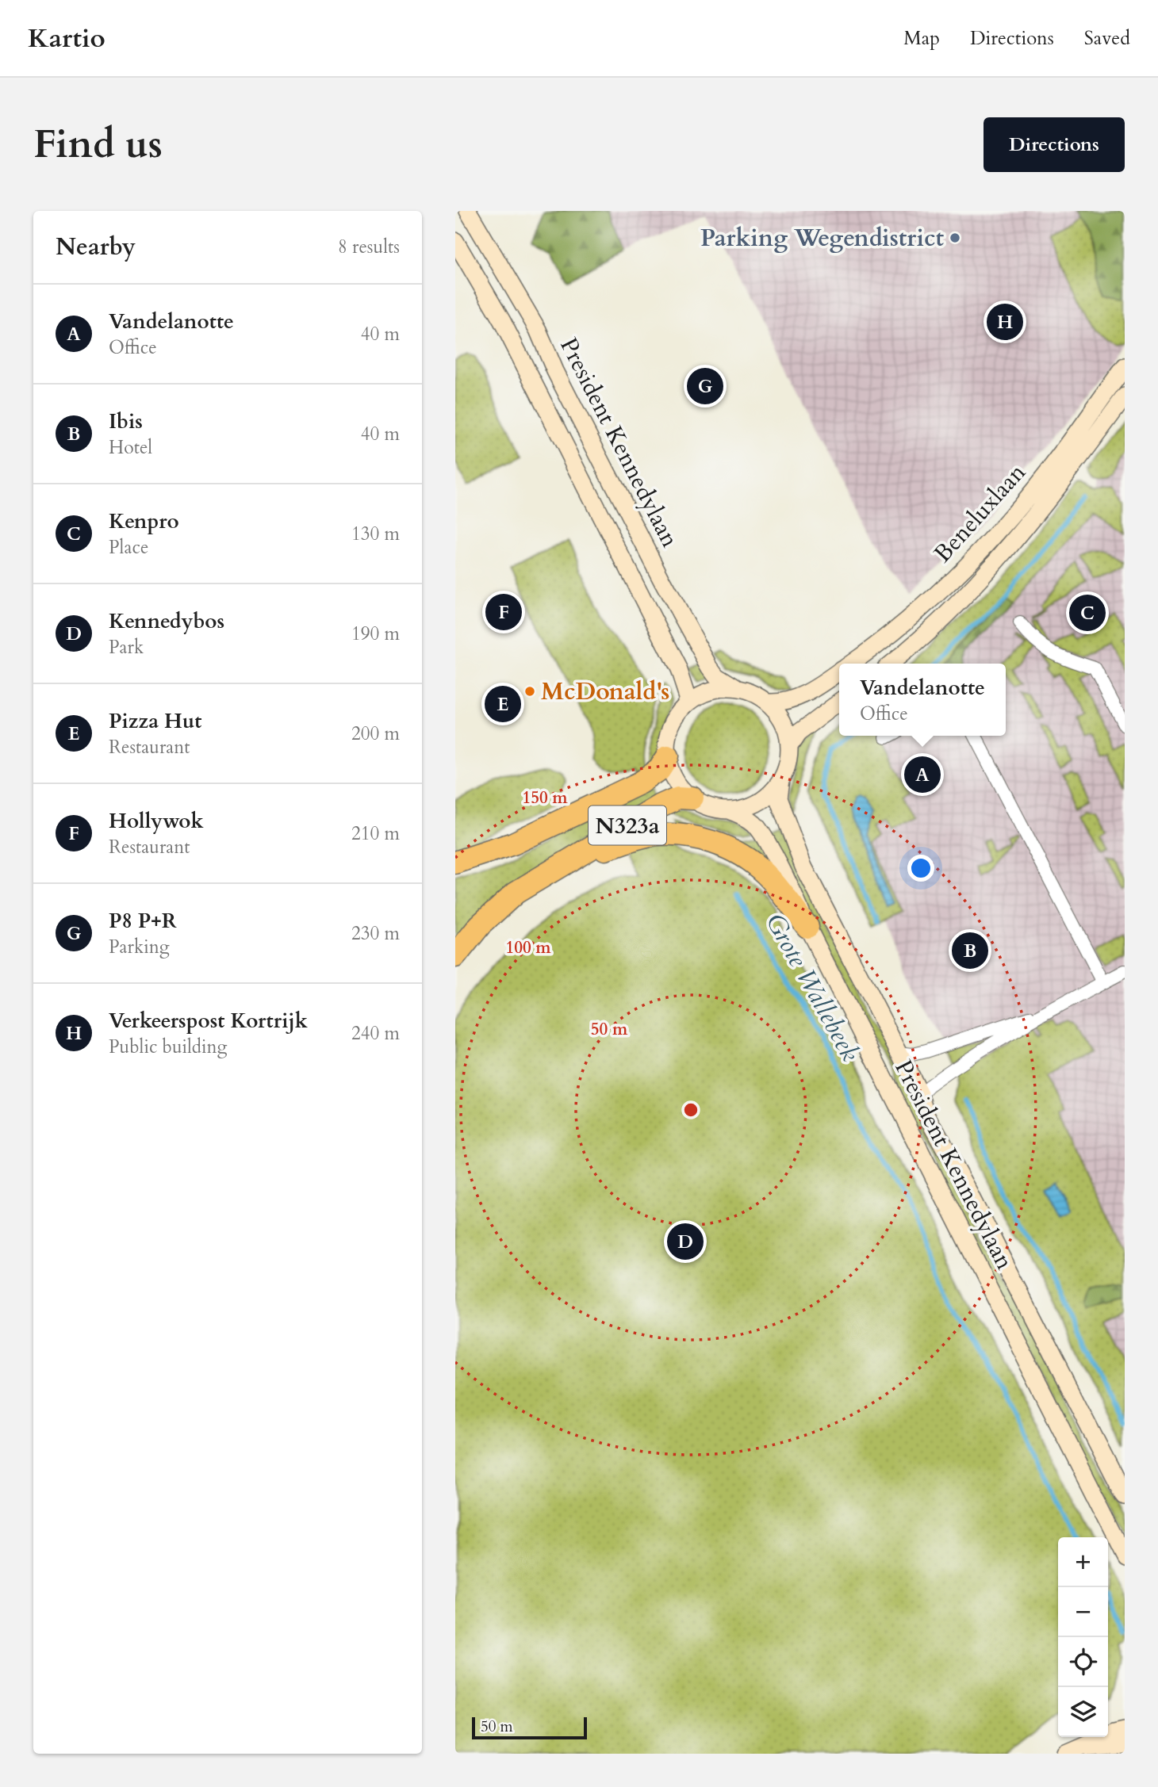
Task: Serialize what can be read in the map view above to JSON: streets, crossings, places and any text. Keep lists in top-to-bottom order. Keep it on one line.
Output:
{"streets":{"highway":["N323a"],"main road":["President Kennedylaan","Beneluxlaan"]},"crossings":[["President Kennedylaan","Beneluxlaan"],["President Kennedylaan","N323a"],["Beneluxlaan","N323a"]],"water":["Grote Wallebeek"],"places":["Parking Wegendistrict","McDonald's"],"scale_bar":"50 m","page":{"header":"Kartio","nav":["Map","Directions","Saved"],"buttons":"Directions","title":"Find us","heading":["Nearby","8 results"],"list":[{"mark":"A","name":"Vandelanotte","note":"Office","value":"40 m"},{"mark":"B","name":"Ibis","note":"Hotel","value":"40 m"},{"mark":"C","name":"Kenpro","note":"Place","value":"130 m"},{"mark":"D","name":"Kennedybos","note":"Park","value":"190 m"},{"mark":"E","name":"Pizza Hut","note":"Restaurant","value":"200 m"},{"mark":"F","name":"Hollywok","note":"Restaurant","value":"210 m"},{"mark":"G","name":"P8 P+R","note":"Parking","value":"230 m"},{"mark":"H","name":"Verkeerspost Kortrijk","note":"Public building","value":"240 m"}],"pins":["H","G","F","C","E","A","B","D"],"popup":["Vandelanotte","Office"],"map_buttons":["+","−"],"scale":"50 m"},"rings":["150 m","100 m","50 m"]}
